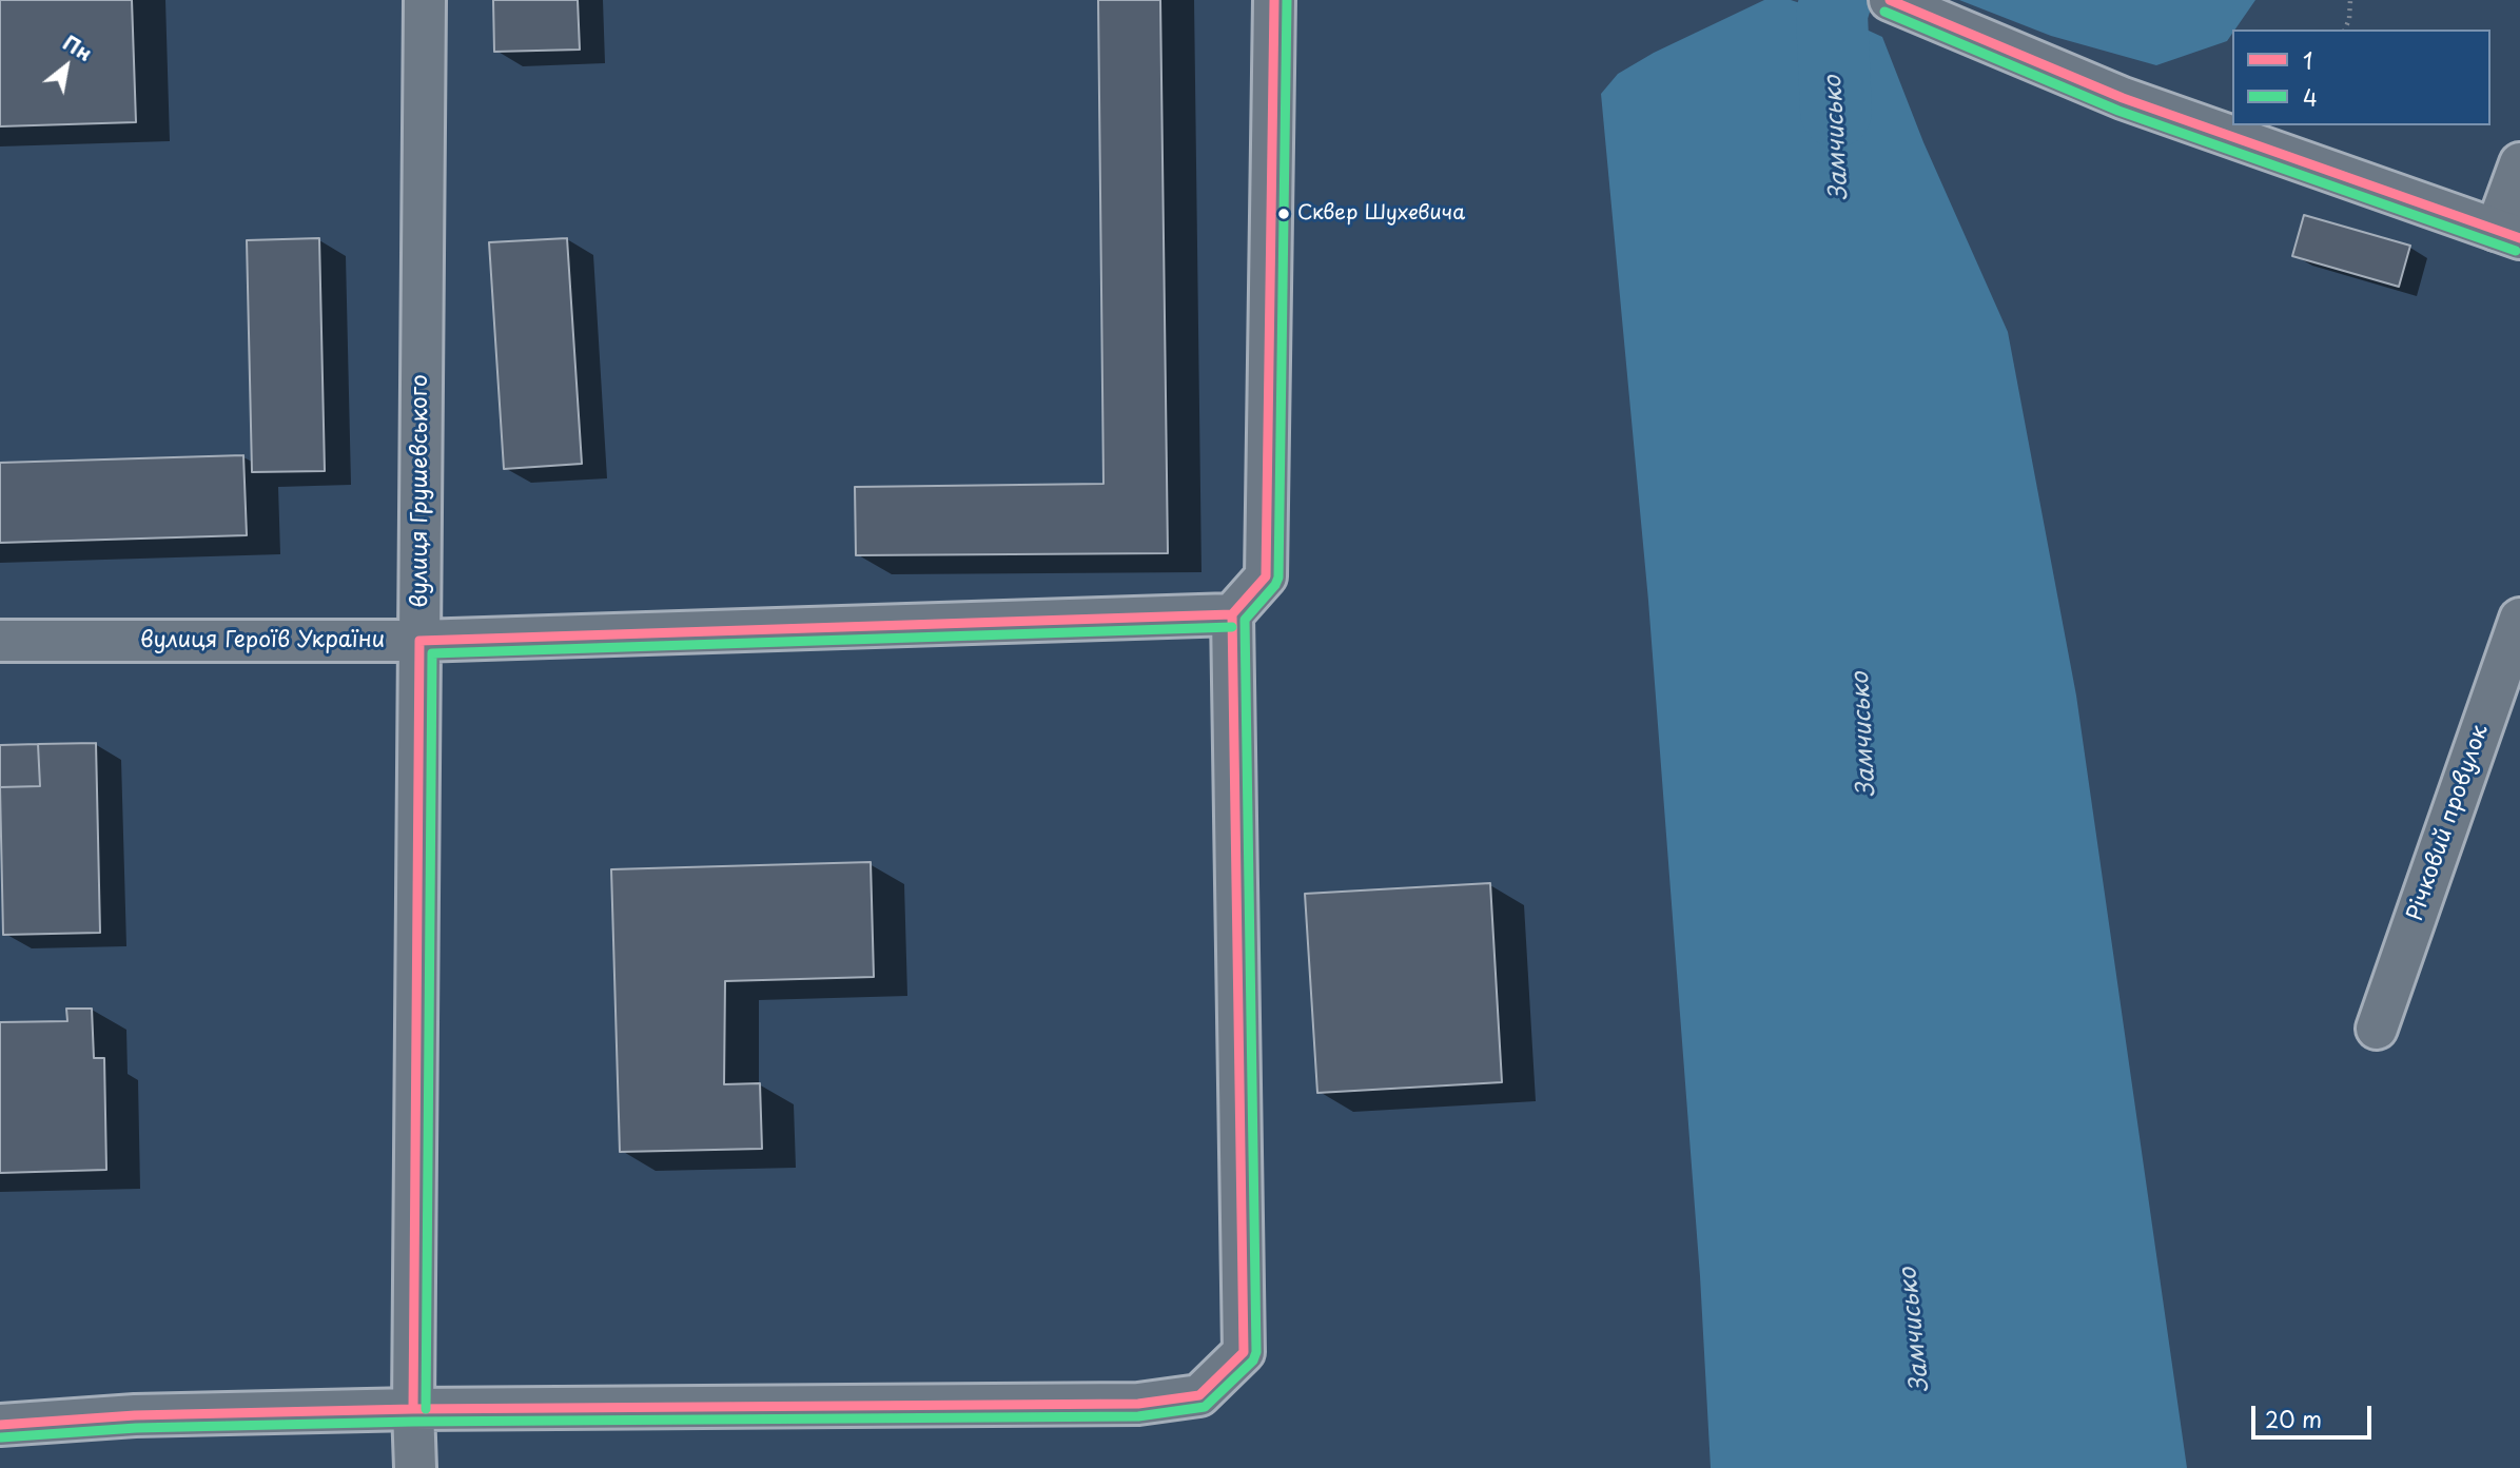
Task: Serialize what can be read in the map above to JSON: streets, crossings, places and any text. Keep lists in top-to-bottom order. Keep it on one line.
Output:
{"streets":{"street":["вулиця Грушевського","вулиця Героїв України","Річковий провулок"]},"crossings":[["вулиця Грушевського","вулиця Героїв України"]],"water":["Замчисько"],"places":["Сквер Шухевича"],"lines":["transit line 1","transit line 4"],"legend":["1","4"],"scale_bar":"20 m","north":"top right"}
